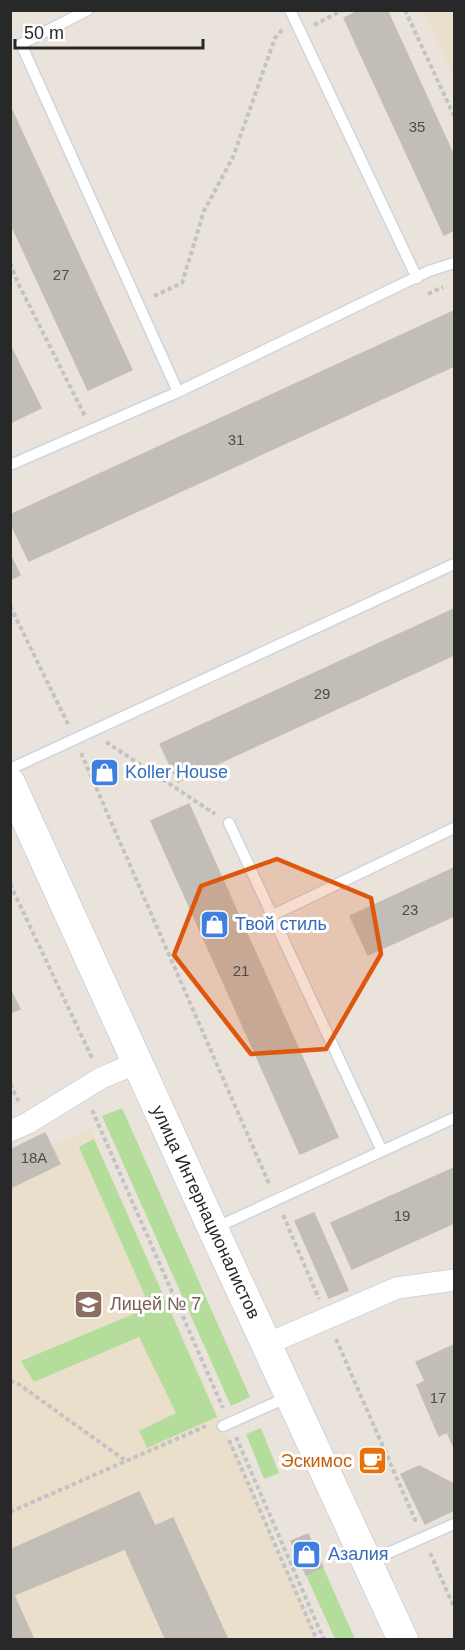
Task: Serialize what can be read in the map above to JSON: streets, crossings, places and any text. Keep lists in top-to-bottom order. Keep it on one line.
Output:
{"streets":{"street":["улица Интернационалистов"]},"places":{"shop":["Koller House","Твой стиль","Азалия"],"school or university":["Лицей № 7"],"cafe":["Эскимос"]},"house_numbers":["35","27","31","29","23","21","18А","19","17"],"scale_bar":"50 m"}
